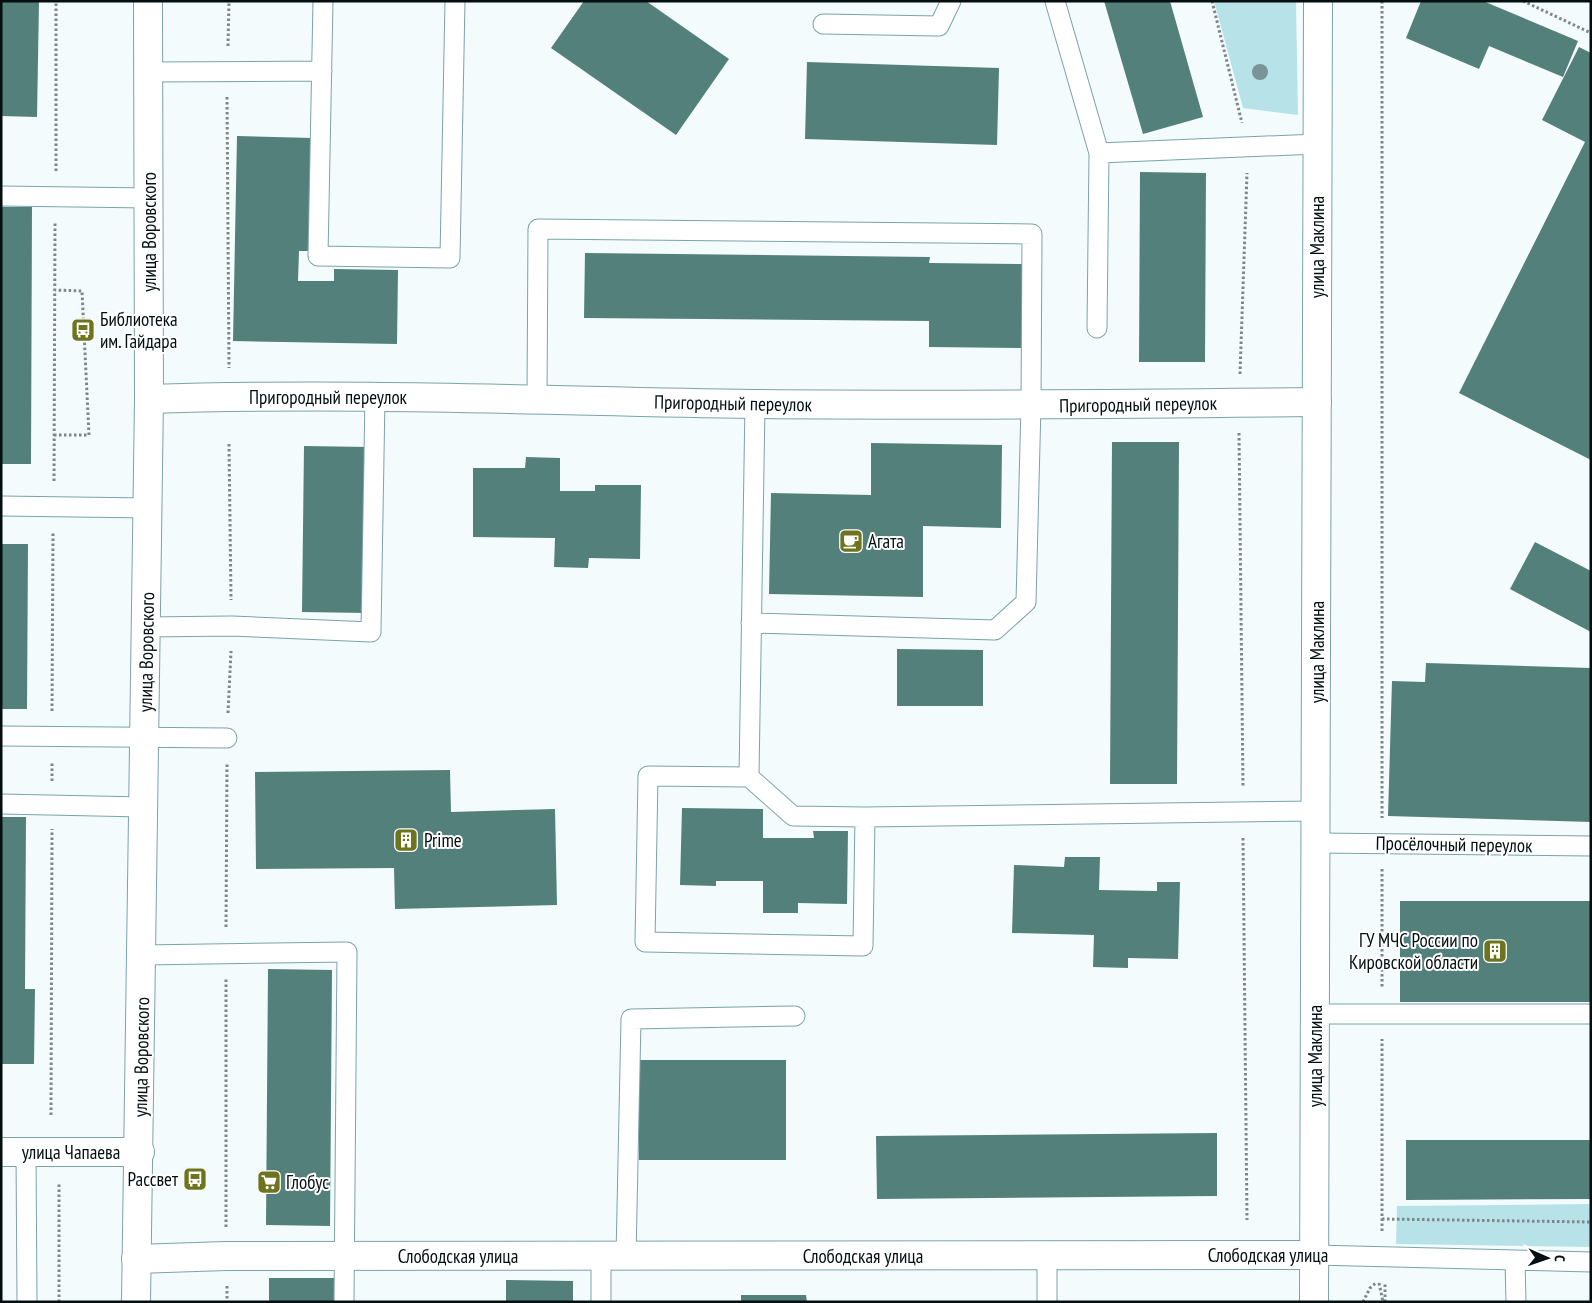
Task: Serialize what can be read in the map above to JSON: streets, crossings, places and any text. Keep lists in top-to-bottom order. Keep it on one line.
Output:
{"streets":{"street":["улица Воровского","улица Маклина","Пригородный переулок","улица Чапаева","Слободская улица"],"lane":["Просёлочный переулок"]},"crossings":[["улица Воровского","Пригородный переулок"],["улица Воровского","улица Чапаева"],["улица Воровского","Слободская улица"],["улица Маклина","Пригородный переулок"],["улица Маклина","Просёлочный переулок"],["улица Маклина","Слободская улица"]],"places":{"bus stop":["Библиотека им. Гайдара","Рассвет"],"cafe":["Агата"],"building":["Prime","ГУ МЧС России по Кировской области"],"supermarket":["Глобус"]},"north":"right"}
